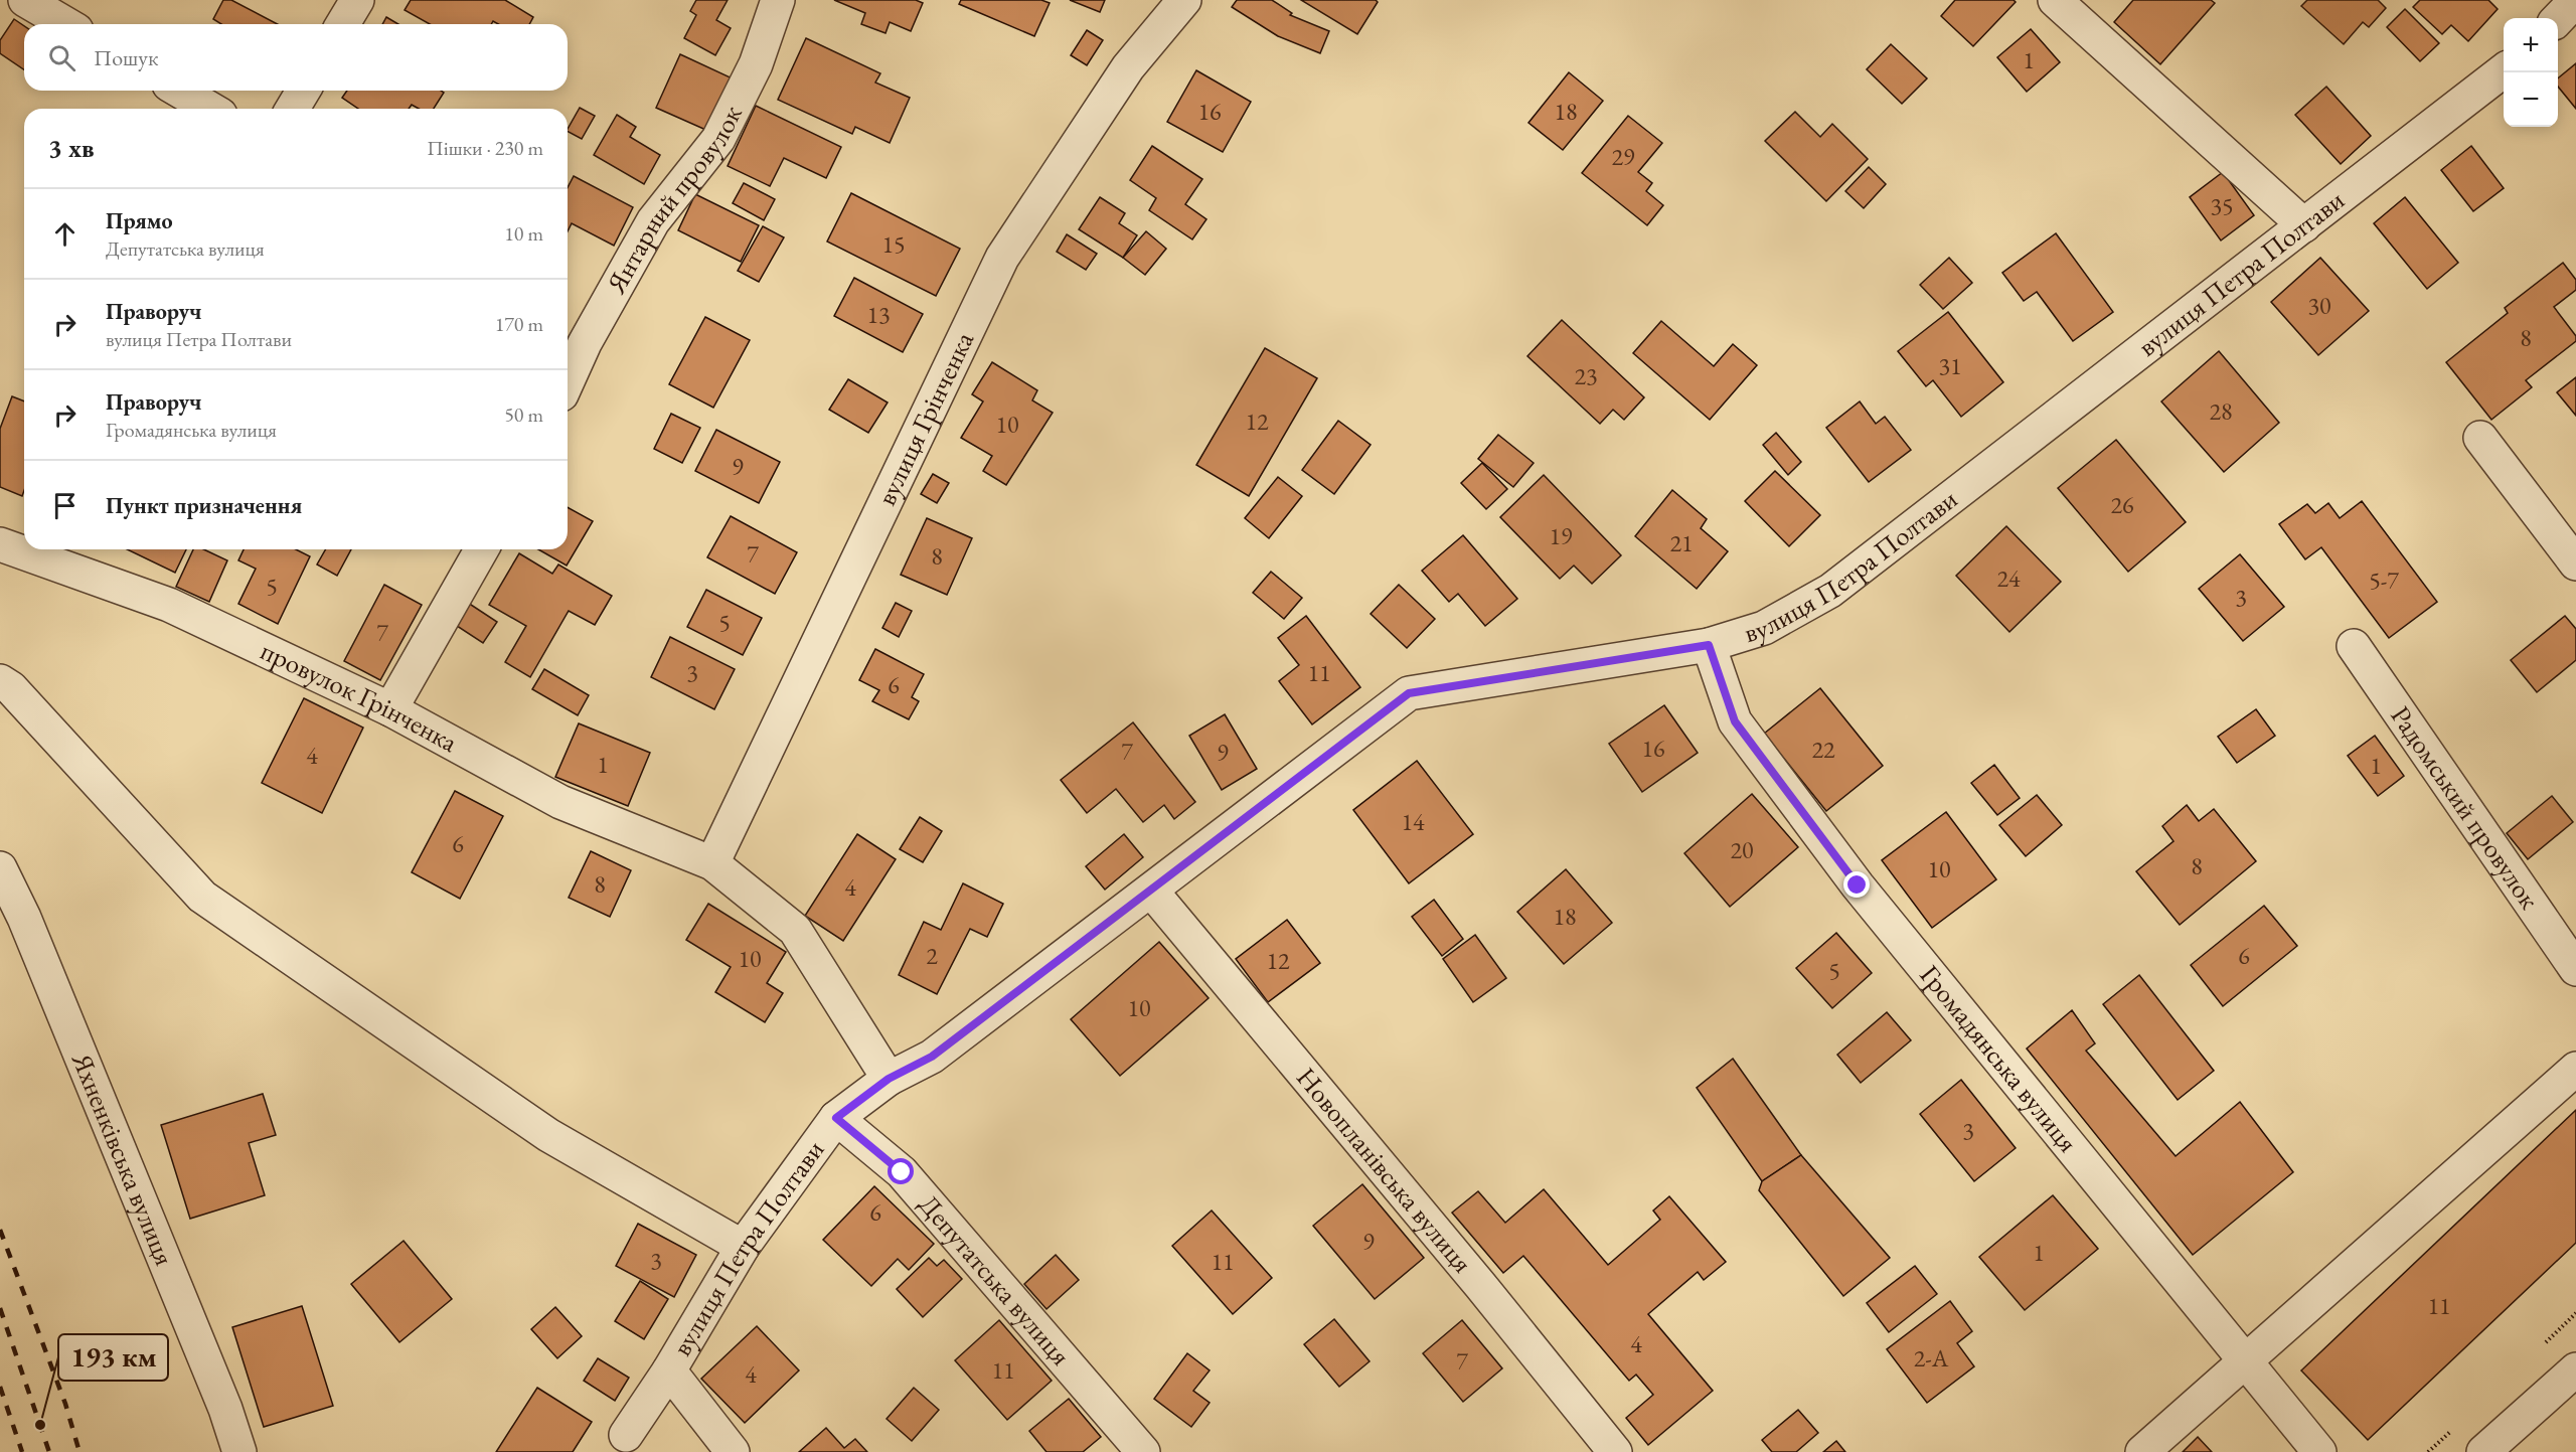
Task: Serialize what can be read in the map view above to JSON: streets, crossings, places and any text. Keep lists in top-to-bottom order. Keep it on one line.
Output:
{"streets":{"street":["Янтарний провулок","вулиця Петра Полтави","вулиця Грінченка","провулок Грінченка","Радомський провулок","Громадянська вулиця","Яхненківська вулиця","Новопланівська вулиця","Депутатська вулиця"]},"crossings":[["вулиця Петра Полтави","Громадянська вулиця"],["вулиця Петра Полтави","Новопланівська вулиця"],["вулиця Петра Полтави","Депутатська вулиця"],["вулиця Грінченка","провулок Грінченка"]],"places":["193 км"],"house_numbers":["1","16","18","29","35","15","30","13","8","31","23","28","12","10","9","26","19","21","7","8","24","5-7","5","3","5","7","3","11","6","16","22","7","9","4","1","1","14","6","20","8","10","8","4","18","2","6","10","12","5","10","3","6","9","1","3","11","11","4","2-А","7","11","4"],"page":{"map_buttons":["+","−"],"search":"Пошук","heading":["3 хв","Пішки · 230 m"],"list":[["Прямо","Депутатська вулиця","10 m"],["Праворуч","вулиця Петра Полтави","170 m"],["Праворуч","Громадянська вулиця","50 m"],"Пункт призначення"]}}
